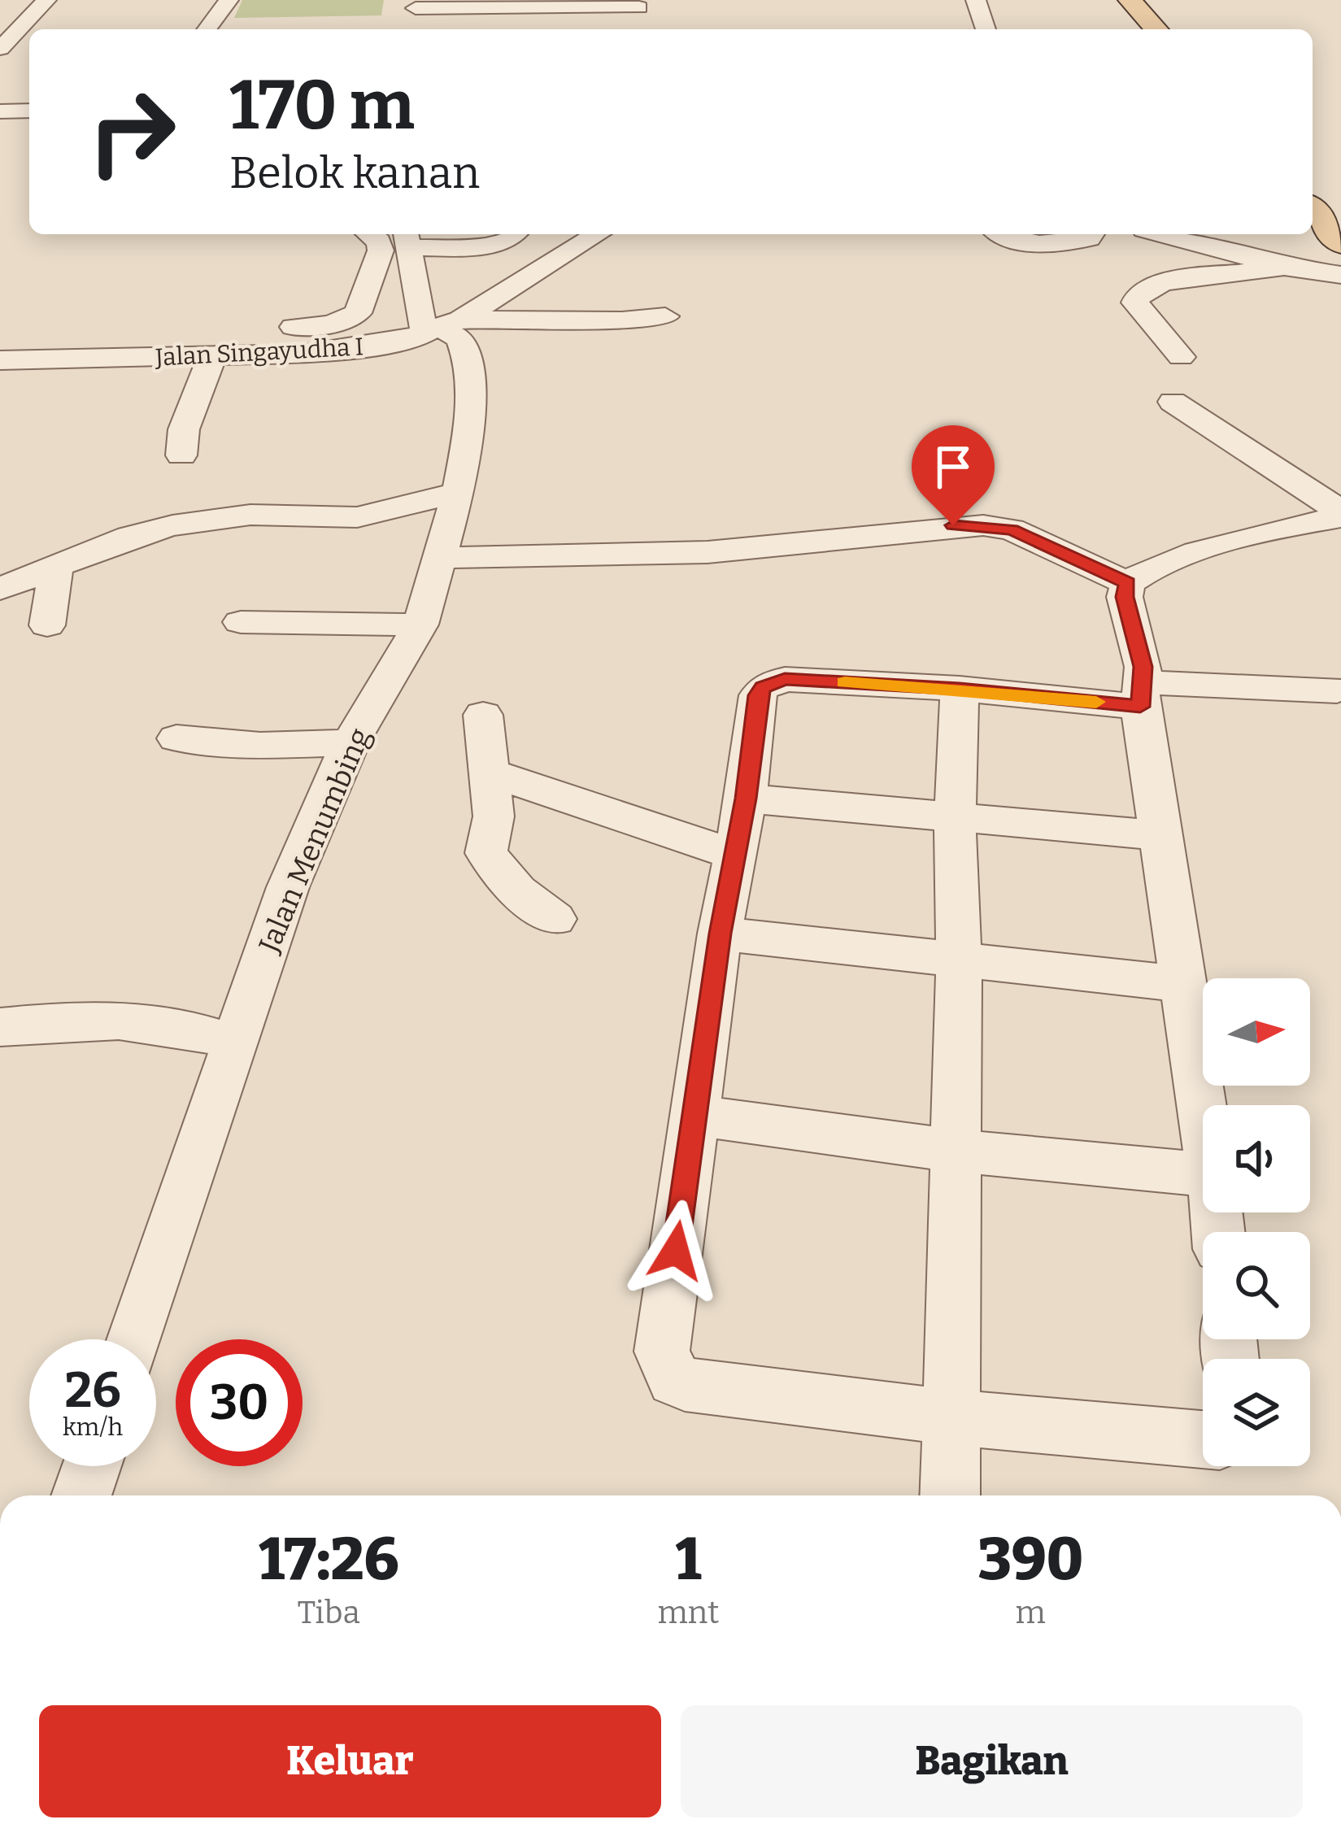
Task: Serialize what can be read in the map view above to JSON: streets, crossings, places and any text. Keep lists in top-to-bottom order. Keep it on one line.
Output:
{"streets":{"street":["Jalan Singayudha I","Jalan Menumbing"]},"crossings":[["Jalan Singayudha I","Jalan Menumbing"]],"north":"right","page":{"turn":["170 m","Belok kanan"],"speed":"26 km/h","limit":"30","eta":["17:26","Tiba","1","mnt","390","m"],"buttons":["Keluar","Bagikan"]}}
